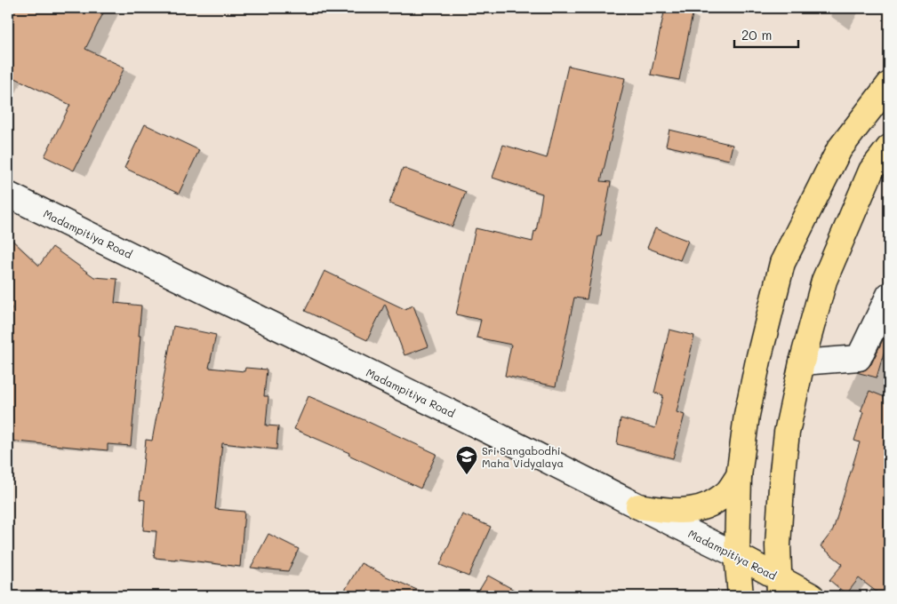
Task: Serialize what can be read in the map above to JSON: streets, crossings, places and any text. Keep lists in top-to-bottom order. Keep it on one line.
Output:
{"streets":{"main road":["Madampitiya Road"]},"places":{"school or university":["Sri Sangabodhi Maha Vidyalaya"]},"scale_bar":"20 m"}
